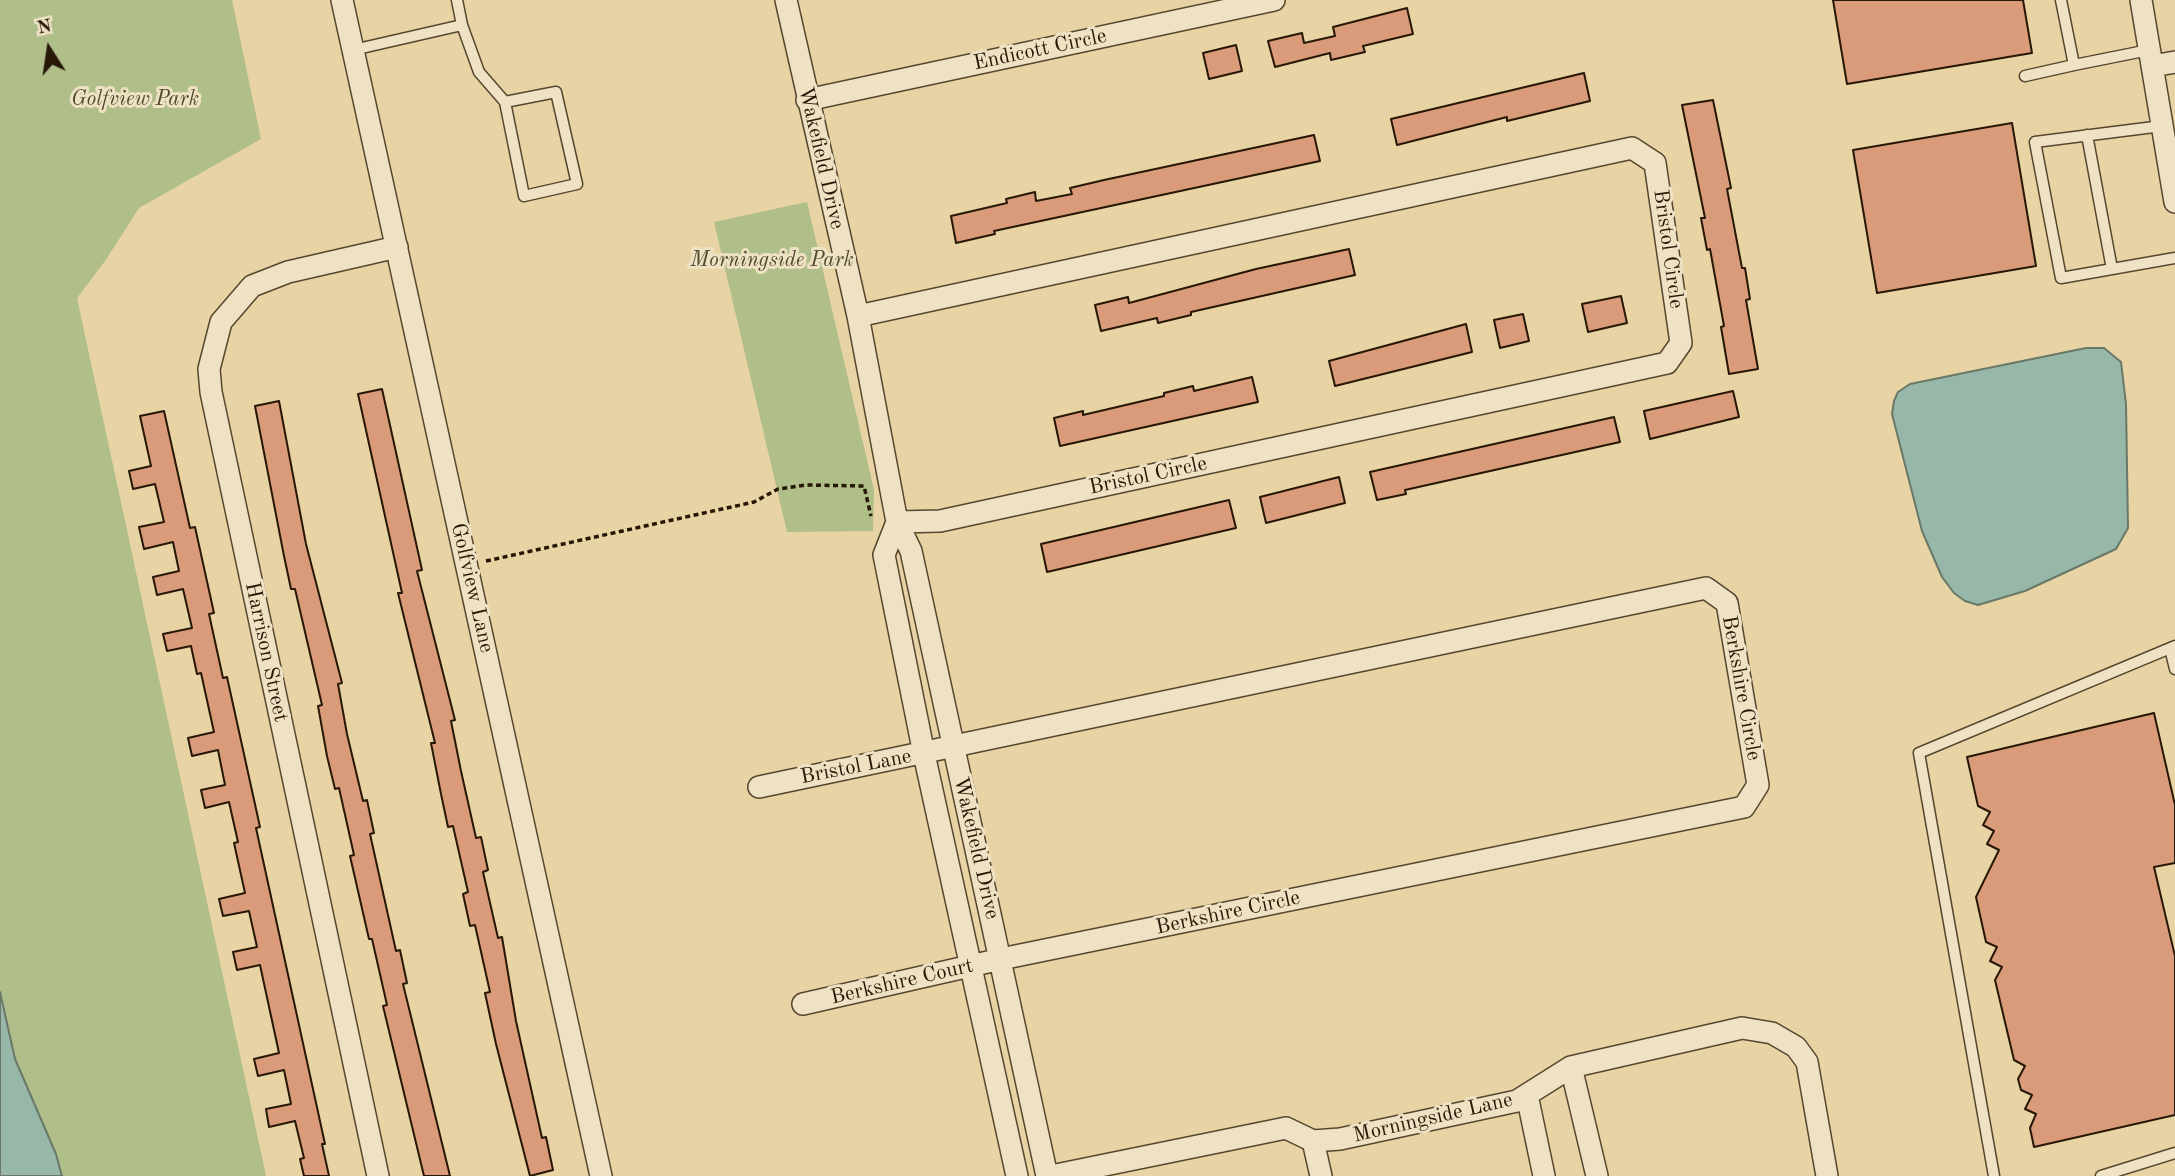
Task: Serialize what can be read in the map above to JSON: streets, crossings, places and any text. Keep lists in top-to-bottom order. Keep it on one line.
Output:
{"streets":{"street":["Endicott Circle","Wakefield Drive","Bristol Circle","Golfview Lane","Harrison Street","Berkshire Circle","Bristol Lane","Berkshire Court","Morningside Lane"]},"crossings":[["Endicott Circle","Wakefield Drive"],["Wakefield Drive","Bristol Circle"],["Wakefield Drive","Berkshire Circle"],["Wakefield Drive","Bristol Lane"],["Wakefield Drive","Berkshire Court"],["Wakefield Drive","Morningside Lane"],["Golfview Lane","Harrison Street"],["Berkshire Circle","Bristol Lane"],["Berkshire Circle","Berkshire Court"]],"parks":["Golfview Park","Morningside Park"],"north":"top"}
